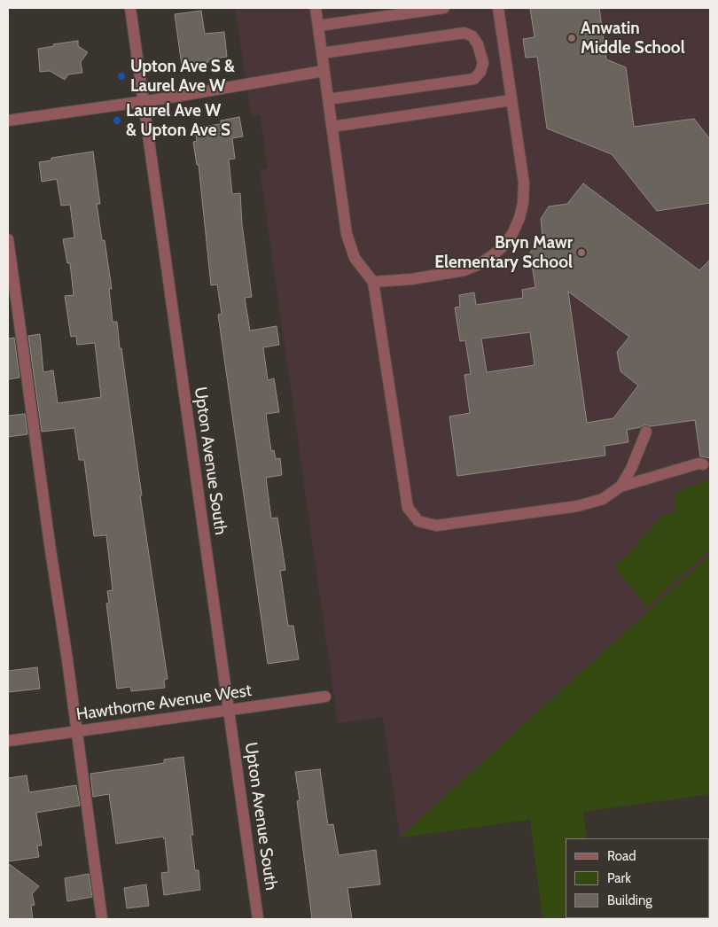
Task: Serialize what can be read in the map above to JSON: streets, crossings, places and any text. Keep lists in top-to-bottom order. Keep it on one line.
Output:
{"streets":{"street":["Upton Avenue South","Hawthorne Avenue West"]},"crossings":[["Upton Avenue South","Hawthorne Avenue West"]],"places":["Anwatin Middle School","Upton Ave S & Laurel Ave W","Laurel Ave W & Upton Ave S","Bryn Mawr Elementary School"],"legend":["Road","Park","Building"]}
